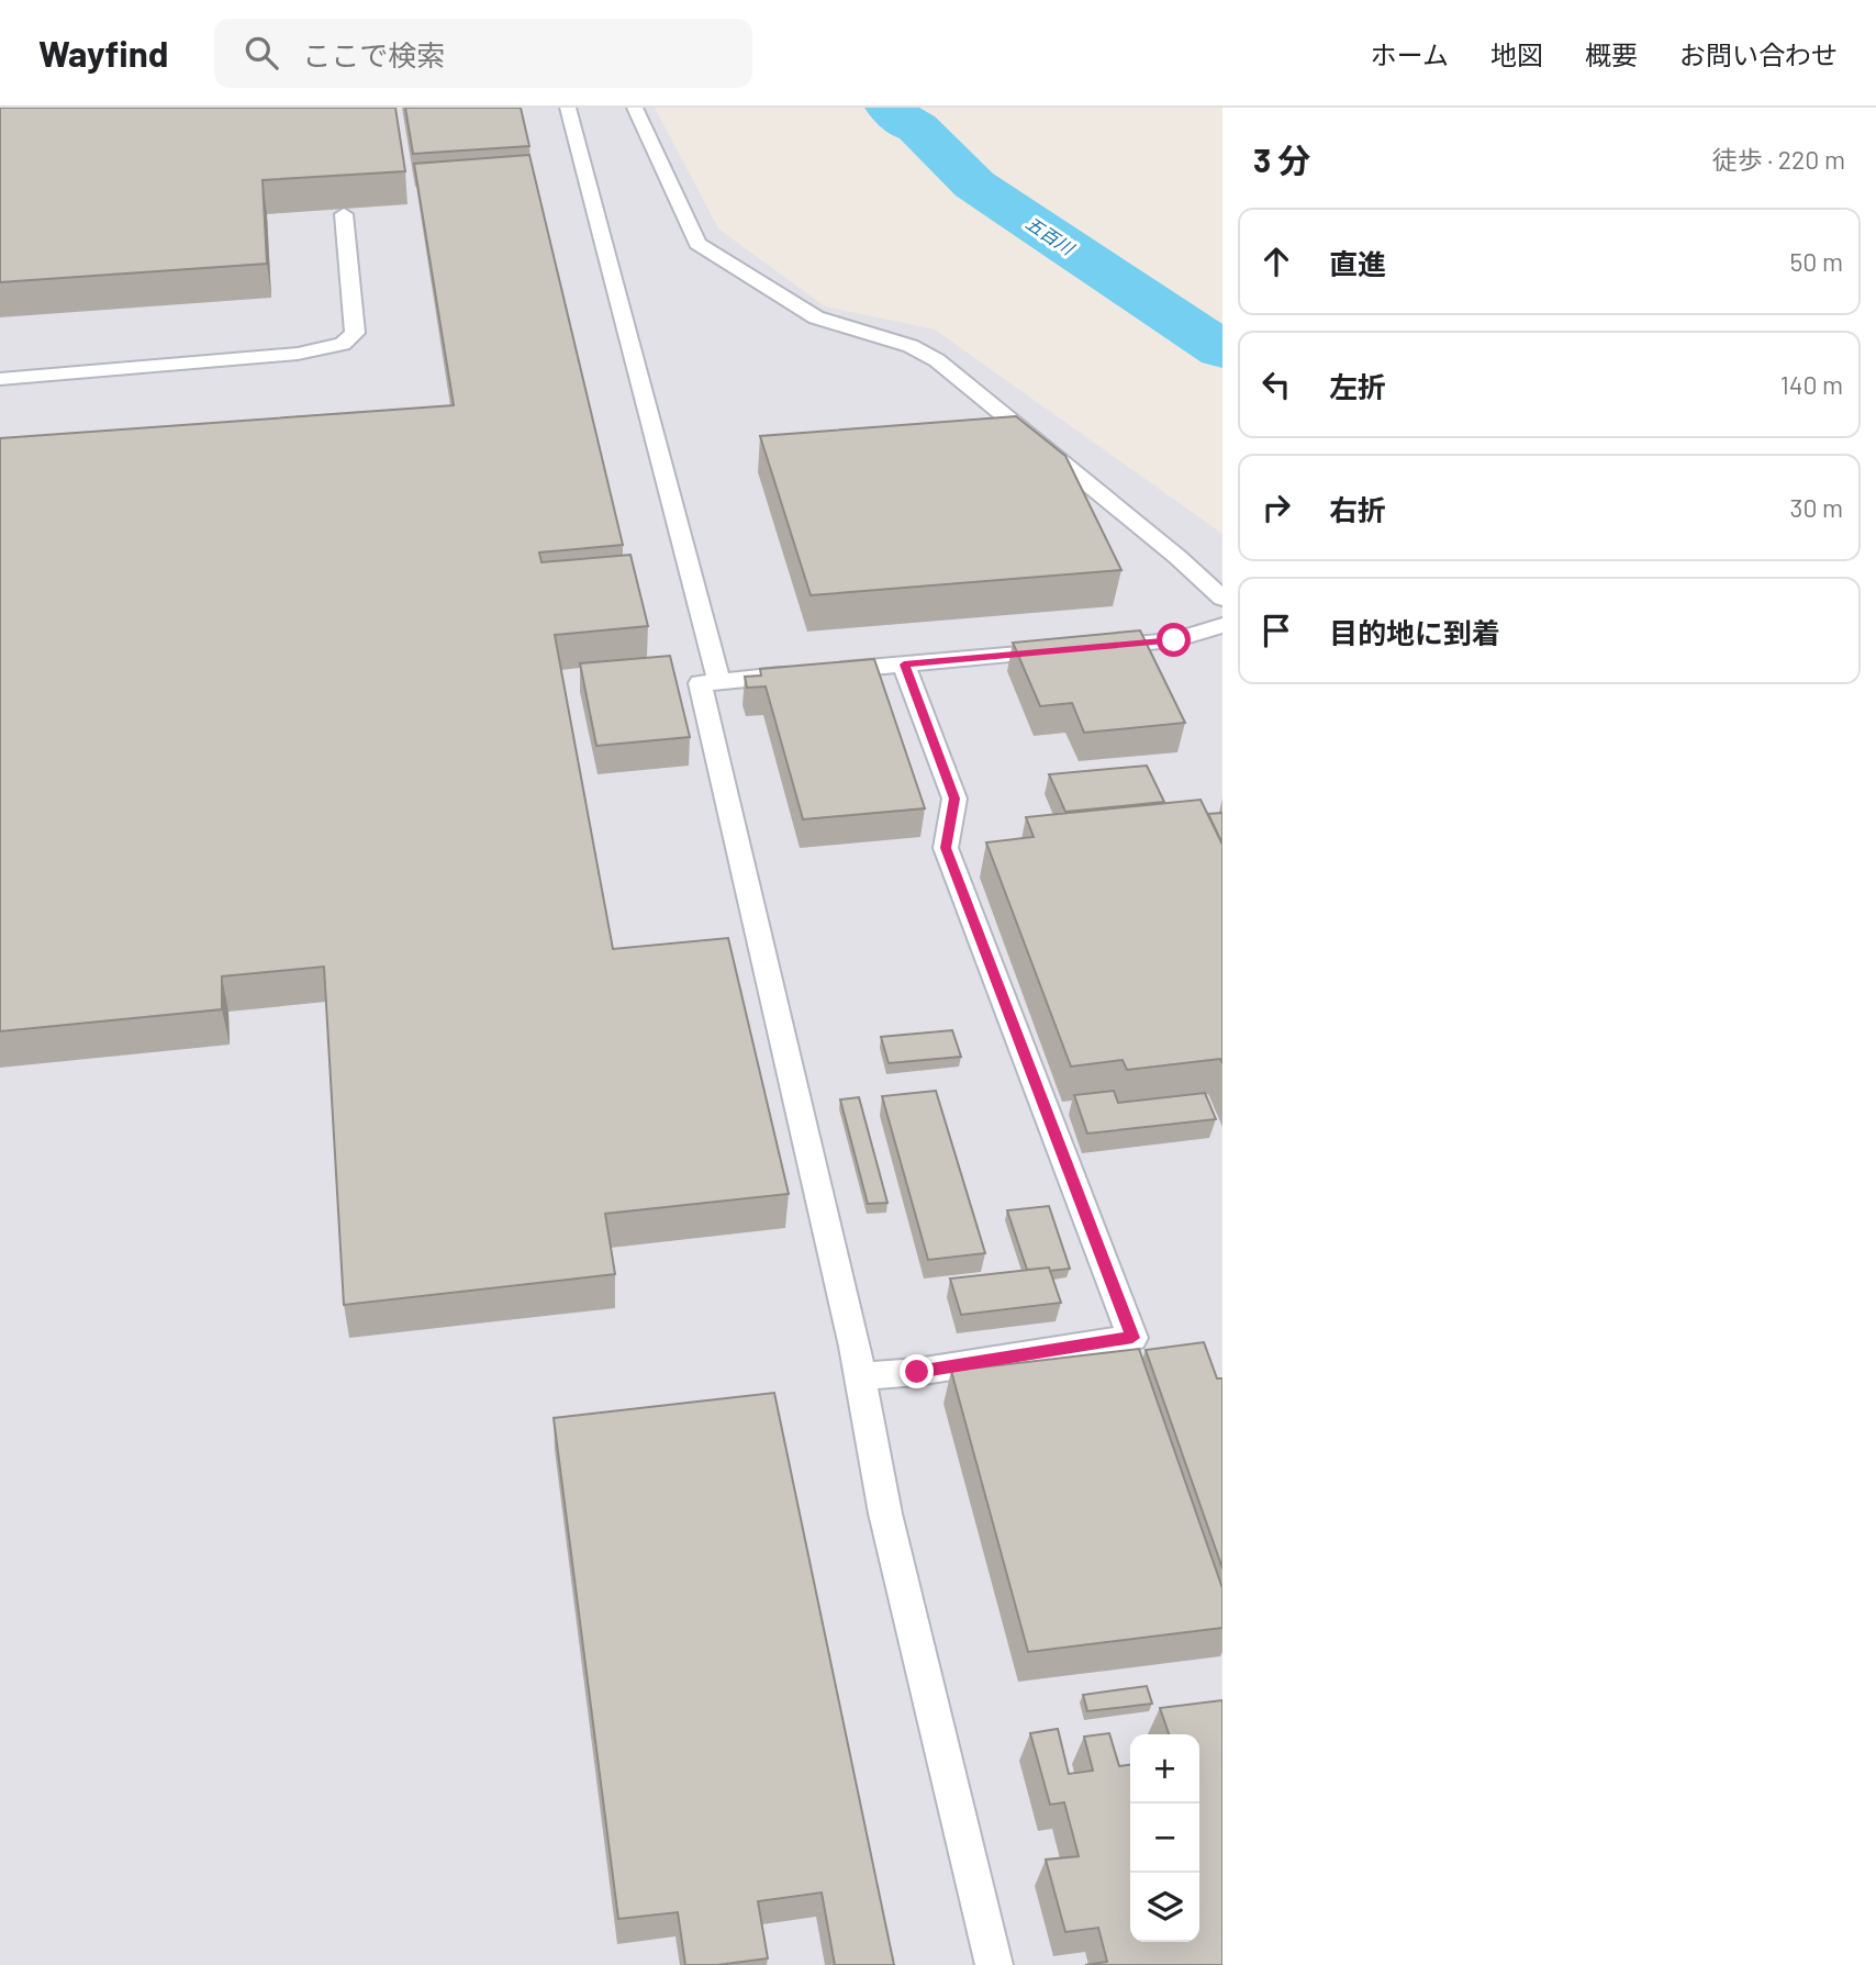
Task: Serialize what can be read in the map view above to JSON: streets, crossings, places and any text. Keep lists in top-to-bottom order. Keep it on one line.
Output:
{"water":["五百川"],"page":{"header":"Wayfind","search":"ここで検索","nav":["ホーム","地図","概要","お問い合わせ"],"heading":["3 分","徒歩 · 220 m"],"list":[["直進","50 m"],["左折","140 m"],["右折","30 m"],"目的地に到着"],"map_buttons":["+","−"]}}
